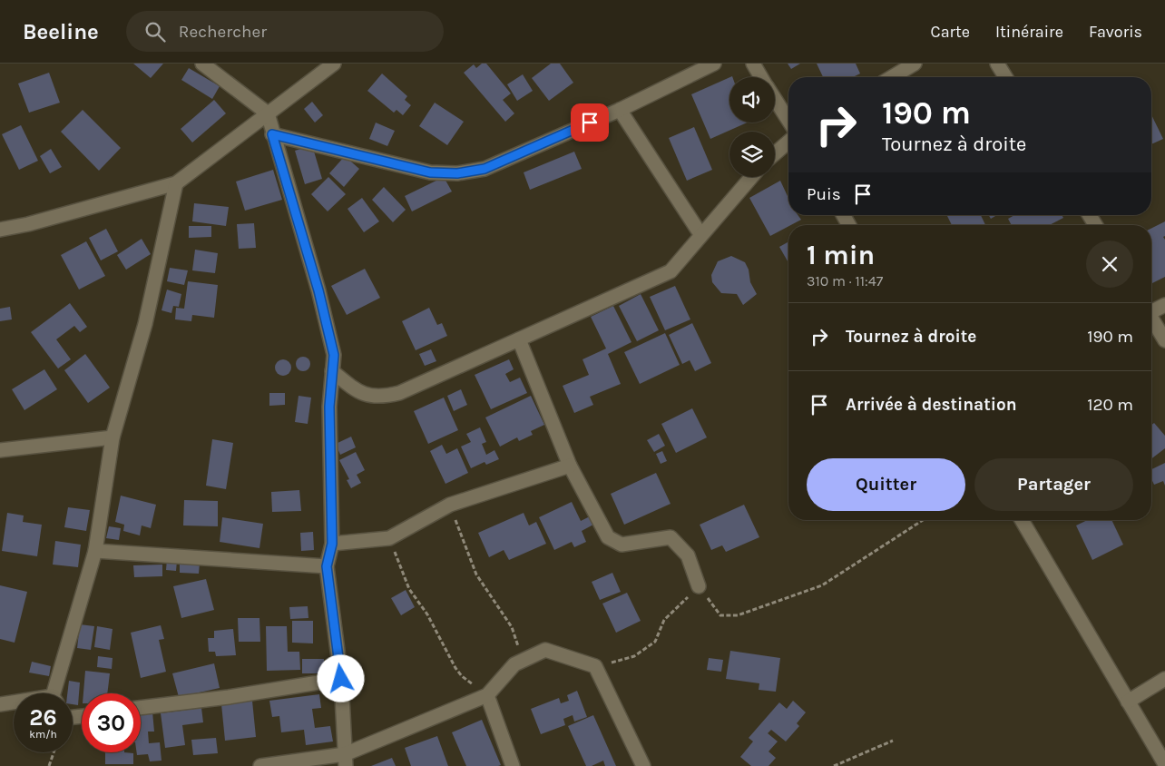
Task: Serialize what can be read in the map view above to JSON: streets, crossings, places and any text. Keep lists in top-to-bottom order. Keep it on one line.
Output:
{"page":{"header":"Beeline","search":"Rechercher","nav":["Carte","Itinéraire","Favoris"],"turn":["190 m","Tournez à droite"],"then":"Puis","heading":["1 min","310 m · 11:47"],"list":[{"name":"Tournez à droite","value":"190 m"},{"name":"Arrivée à destination","value":"120 m"}],"buttons":["Quitter","Partager"],"speed":"26 km/h","limit":"30"}}
